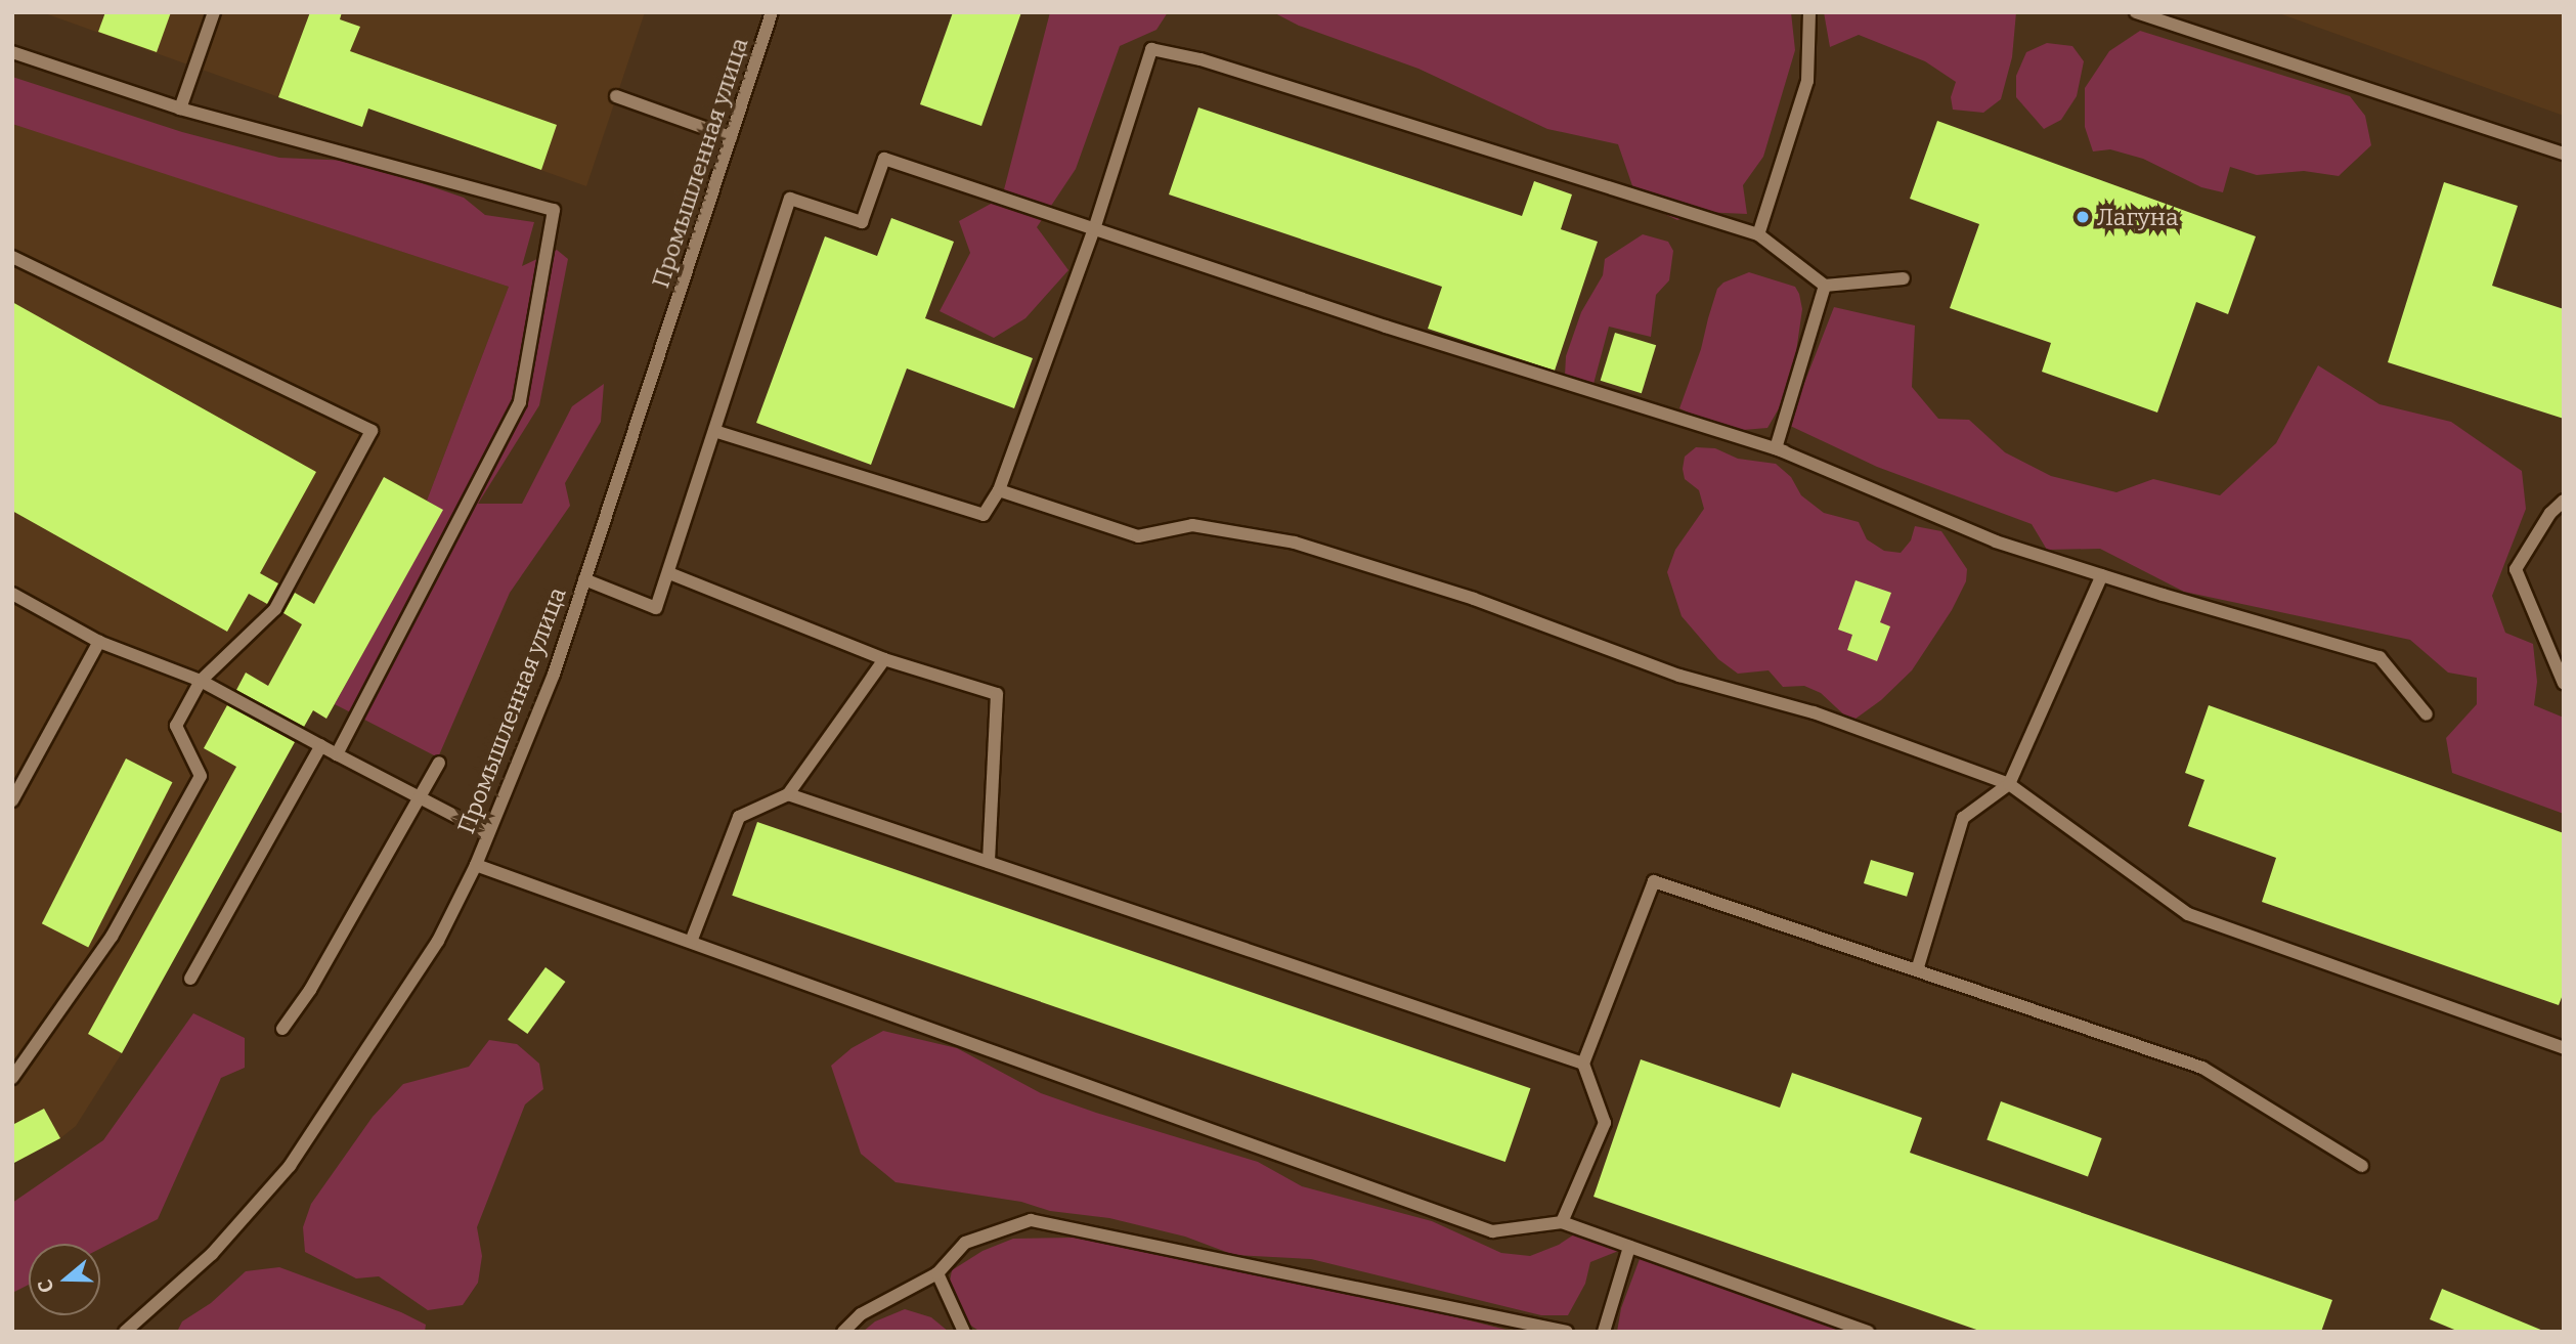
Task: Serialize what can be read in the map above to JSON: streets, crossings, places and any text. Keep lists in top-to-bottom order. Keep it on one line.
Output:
{"streets":{"street":["Промышленная улица"]},"places":["Лагуна"],"north":"left"}
